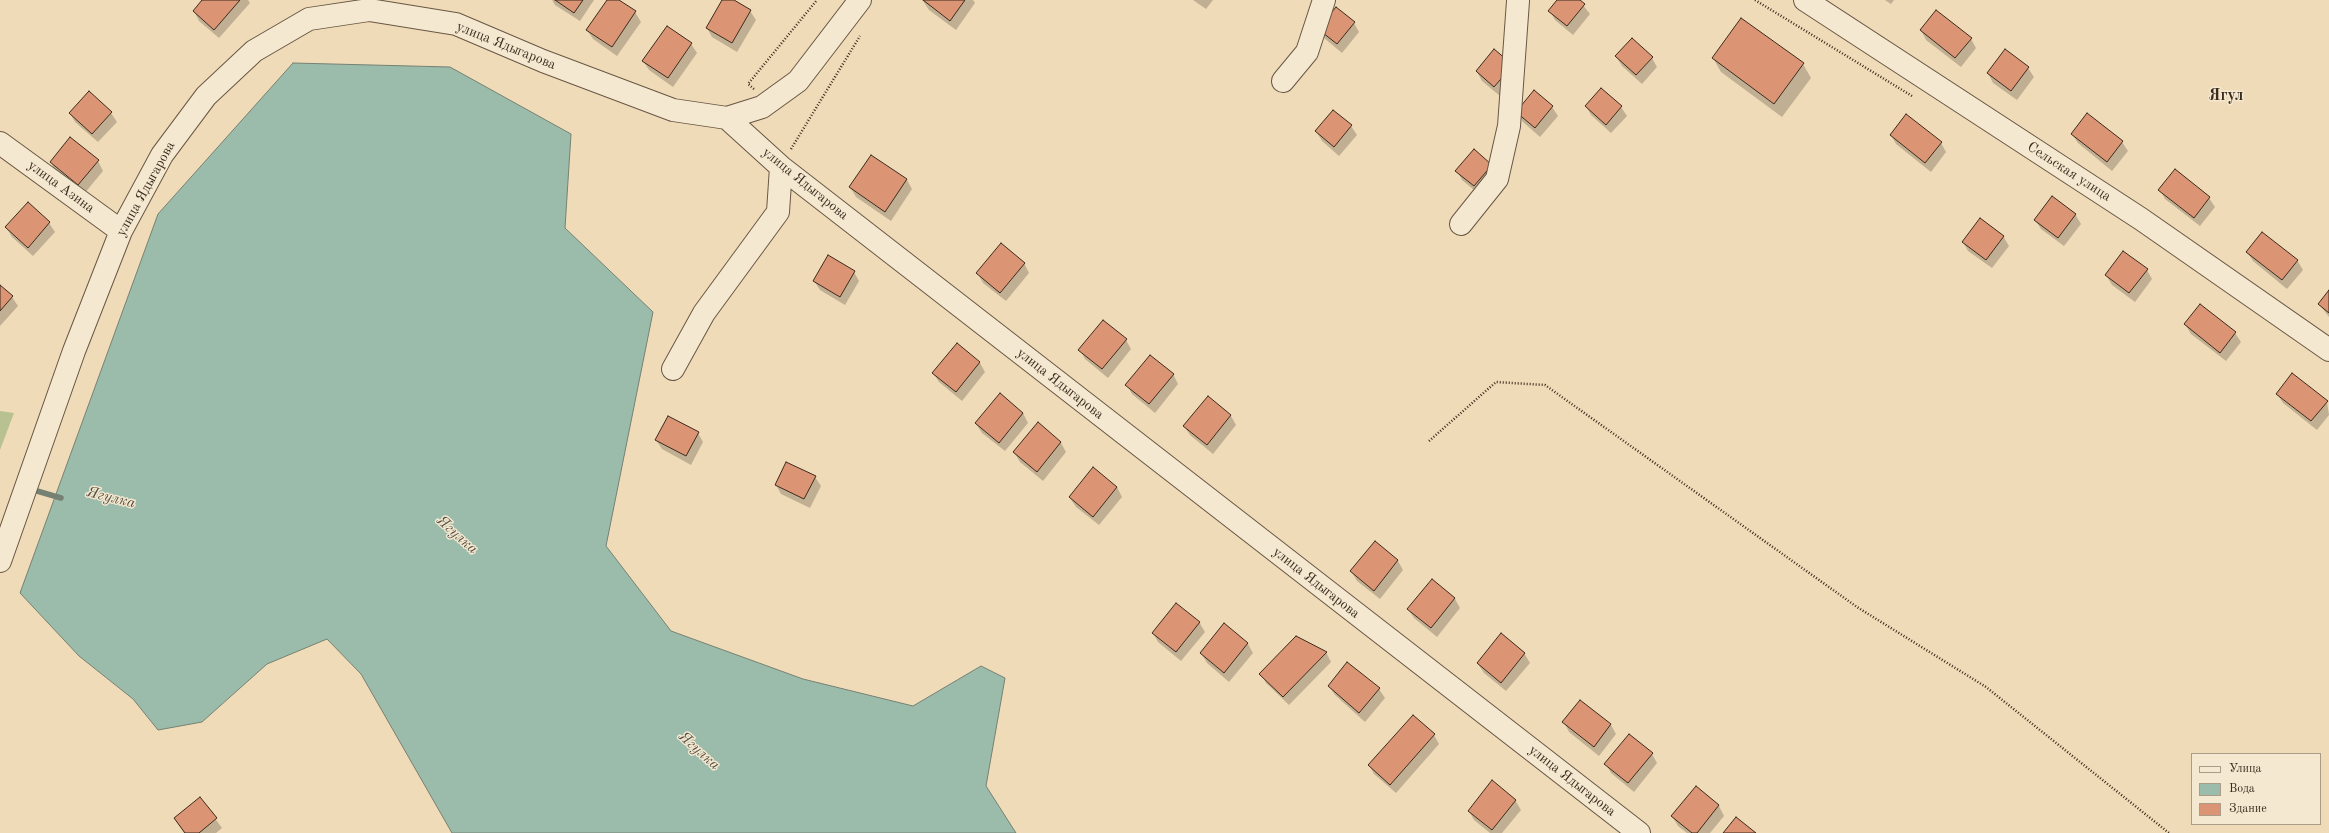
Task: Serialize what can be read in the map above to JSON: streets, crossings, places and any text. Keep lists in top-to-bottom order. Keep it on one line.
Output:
{"streets":{"street":["улица Ядыгарова","Сельская улица","улица Азина"]},"crossings":[["улица Ядыгарова","улица Азина"]],"districts":["Ягул"],"water":["Ягулка"],"legend":["Улица","Вода","Здание"]}
